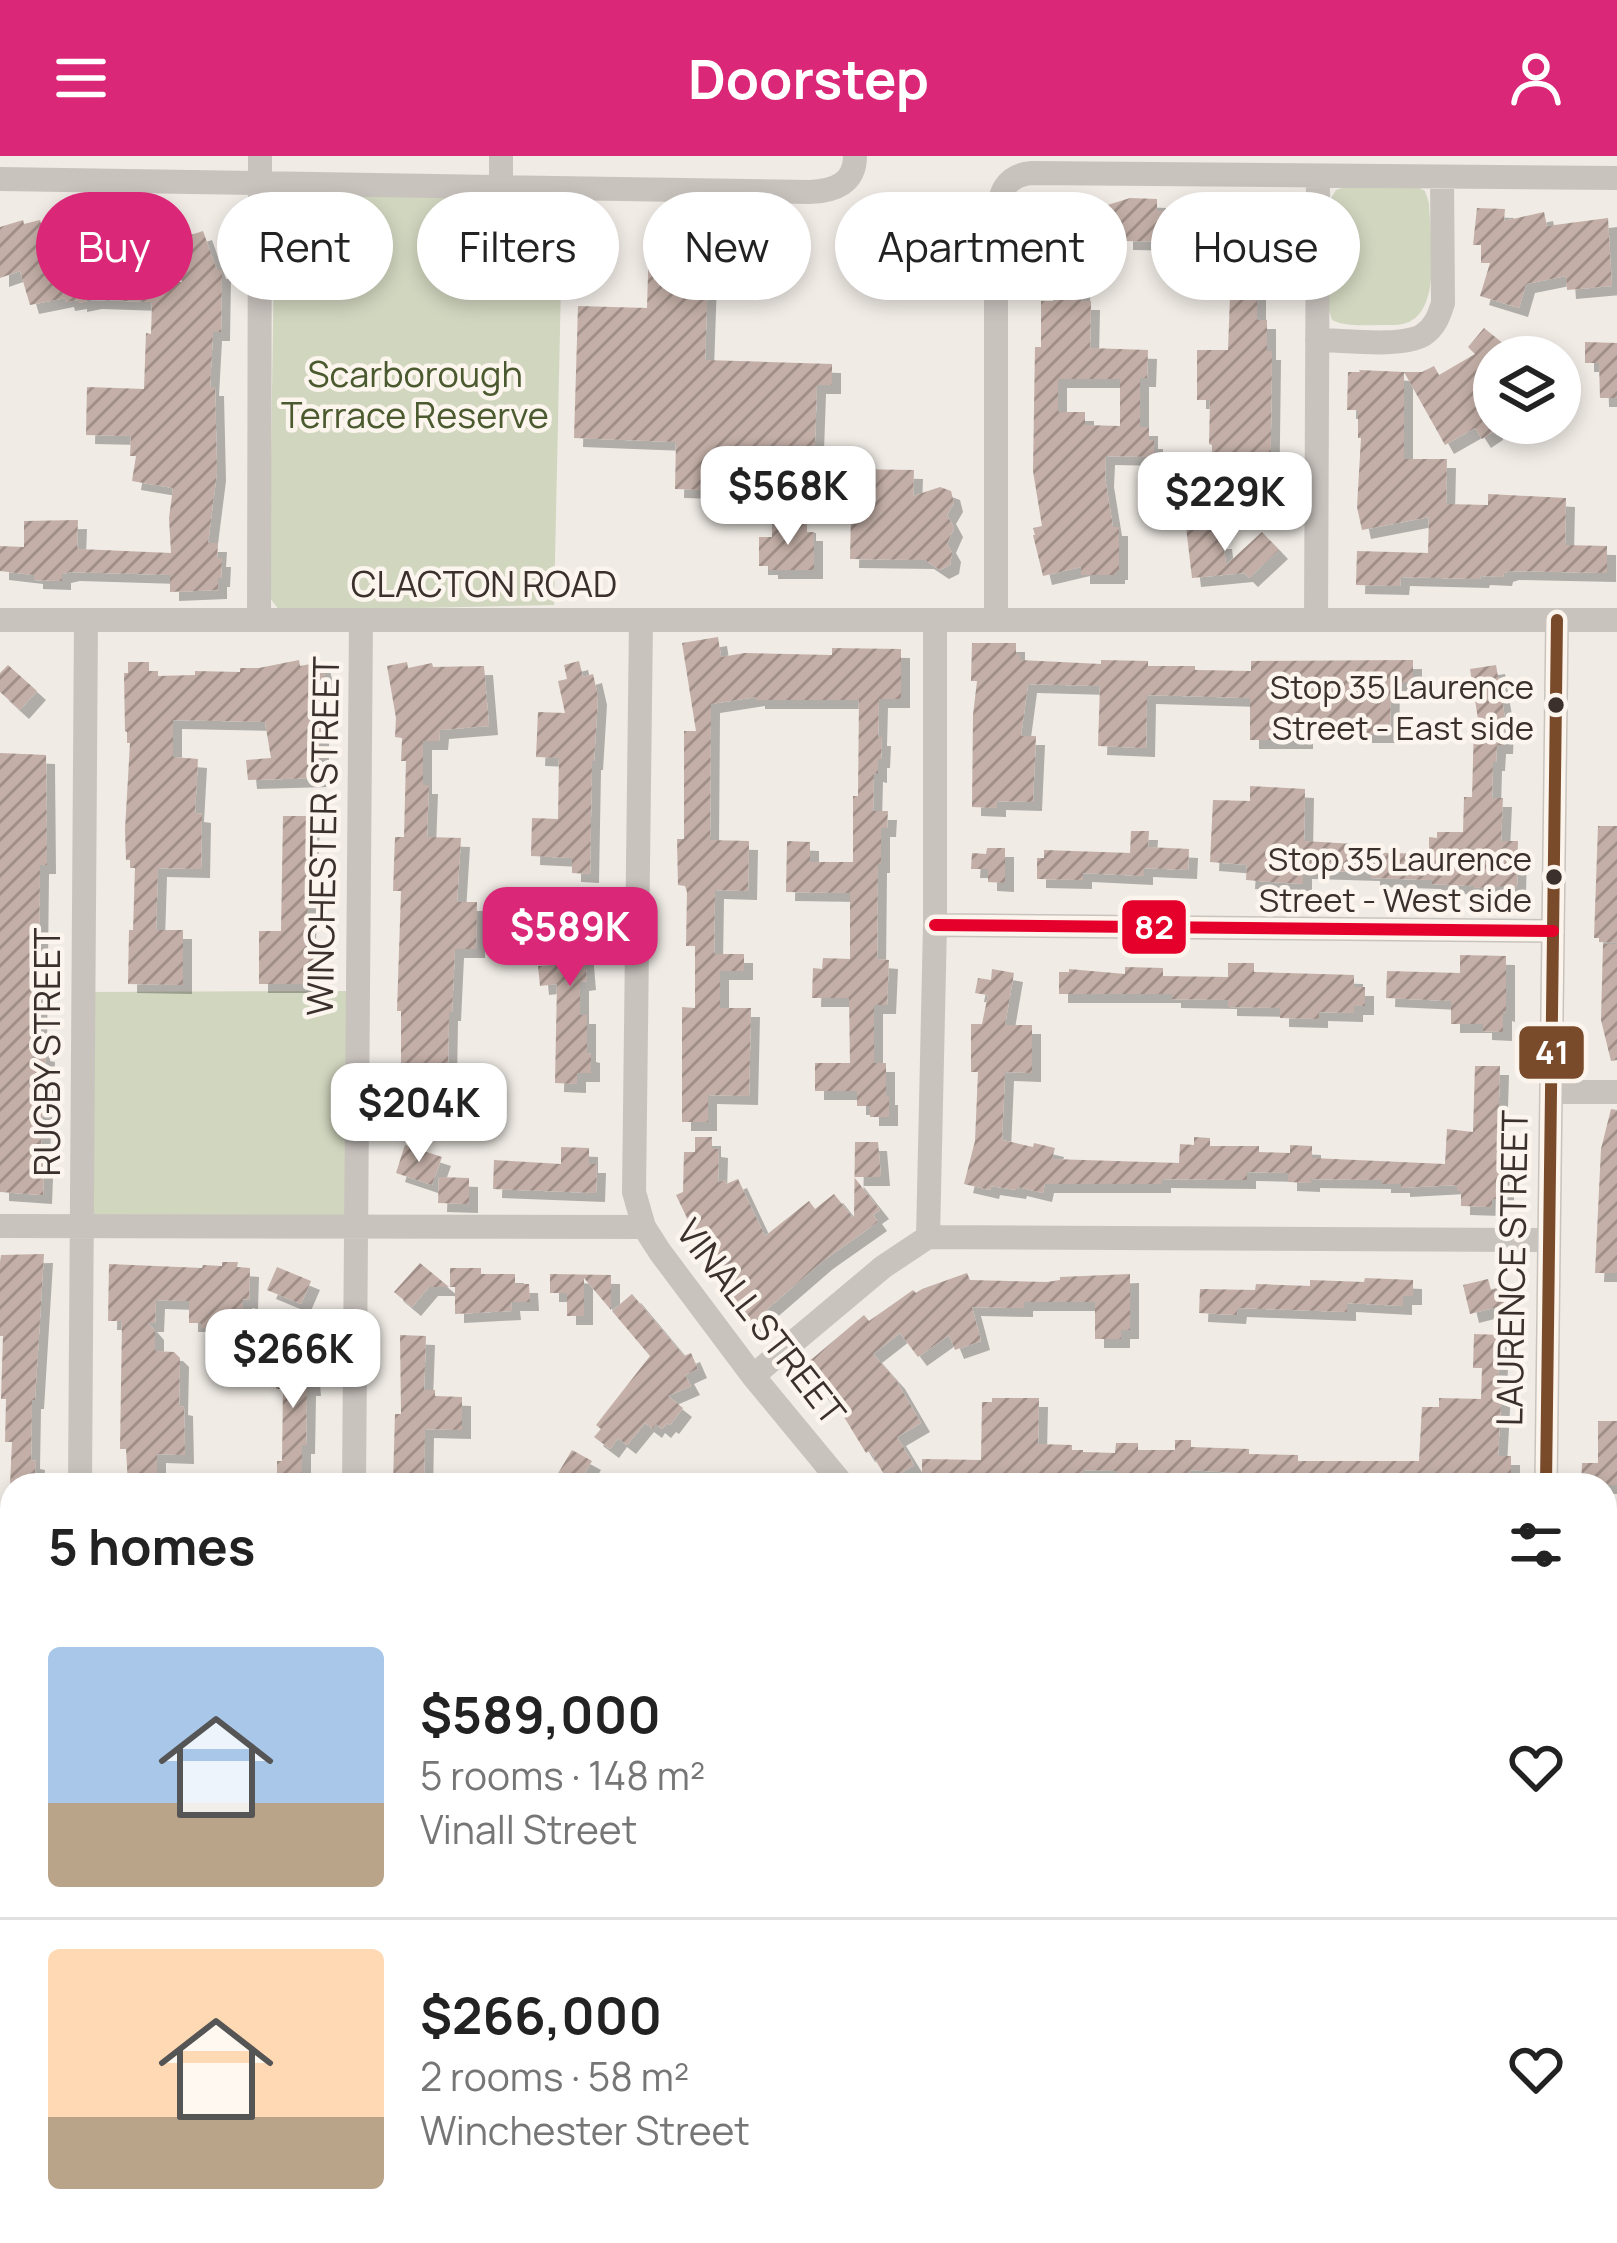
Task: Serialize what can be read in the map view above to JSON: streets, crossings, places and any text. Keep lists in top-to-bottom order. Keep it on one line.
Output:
{"streets":{"street":["CLACTON ROAD","WINCHESTER STREET","RUGBY STREET","LAURENCE STREET","VINALL STREET"]},"crossings":[["CLACTON ROAD","WINCHESTER STREET"],["CLACTON ROAD","RUGBY STREET"],["CLACTON ROAD","LAURENCE STREET"],["CLACTON ROAD","VINALL STREET"]],"parks":["Scarborough Terrace Reserve"],"places":["Stop 35 Laurence Street - East side","Stop 35 Laurence Street - West side"],"lines":["transit line 41","transit line 82"],"page":{"header":"Doorstep","chip":["Buy","Rent","Filters","New","Apartment","House"],"price":["$568K","$229K","$589K","$204K","$266K"],"heading":"5 homes","list":[{"name":"$589,000","note":"5 rooms · 148 m² · Vinall Street"},{"name":"$266,000","note":"2 rooms · 58 m² · Winchester Street"}]}}
